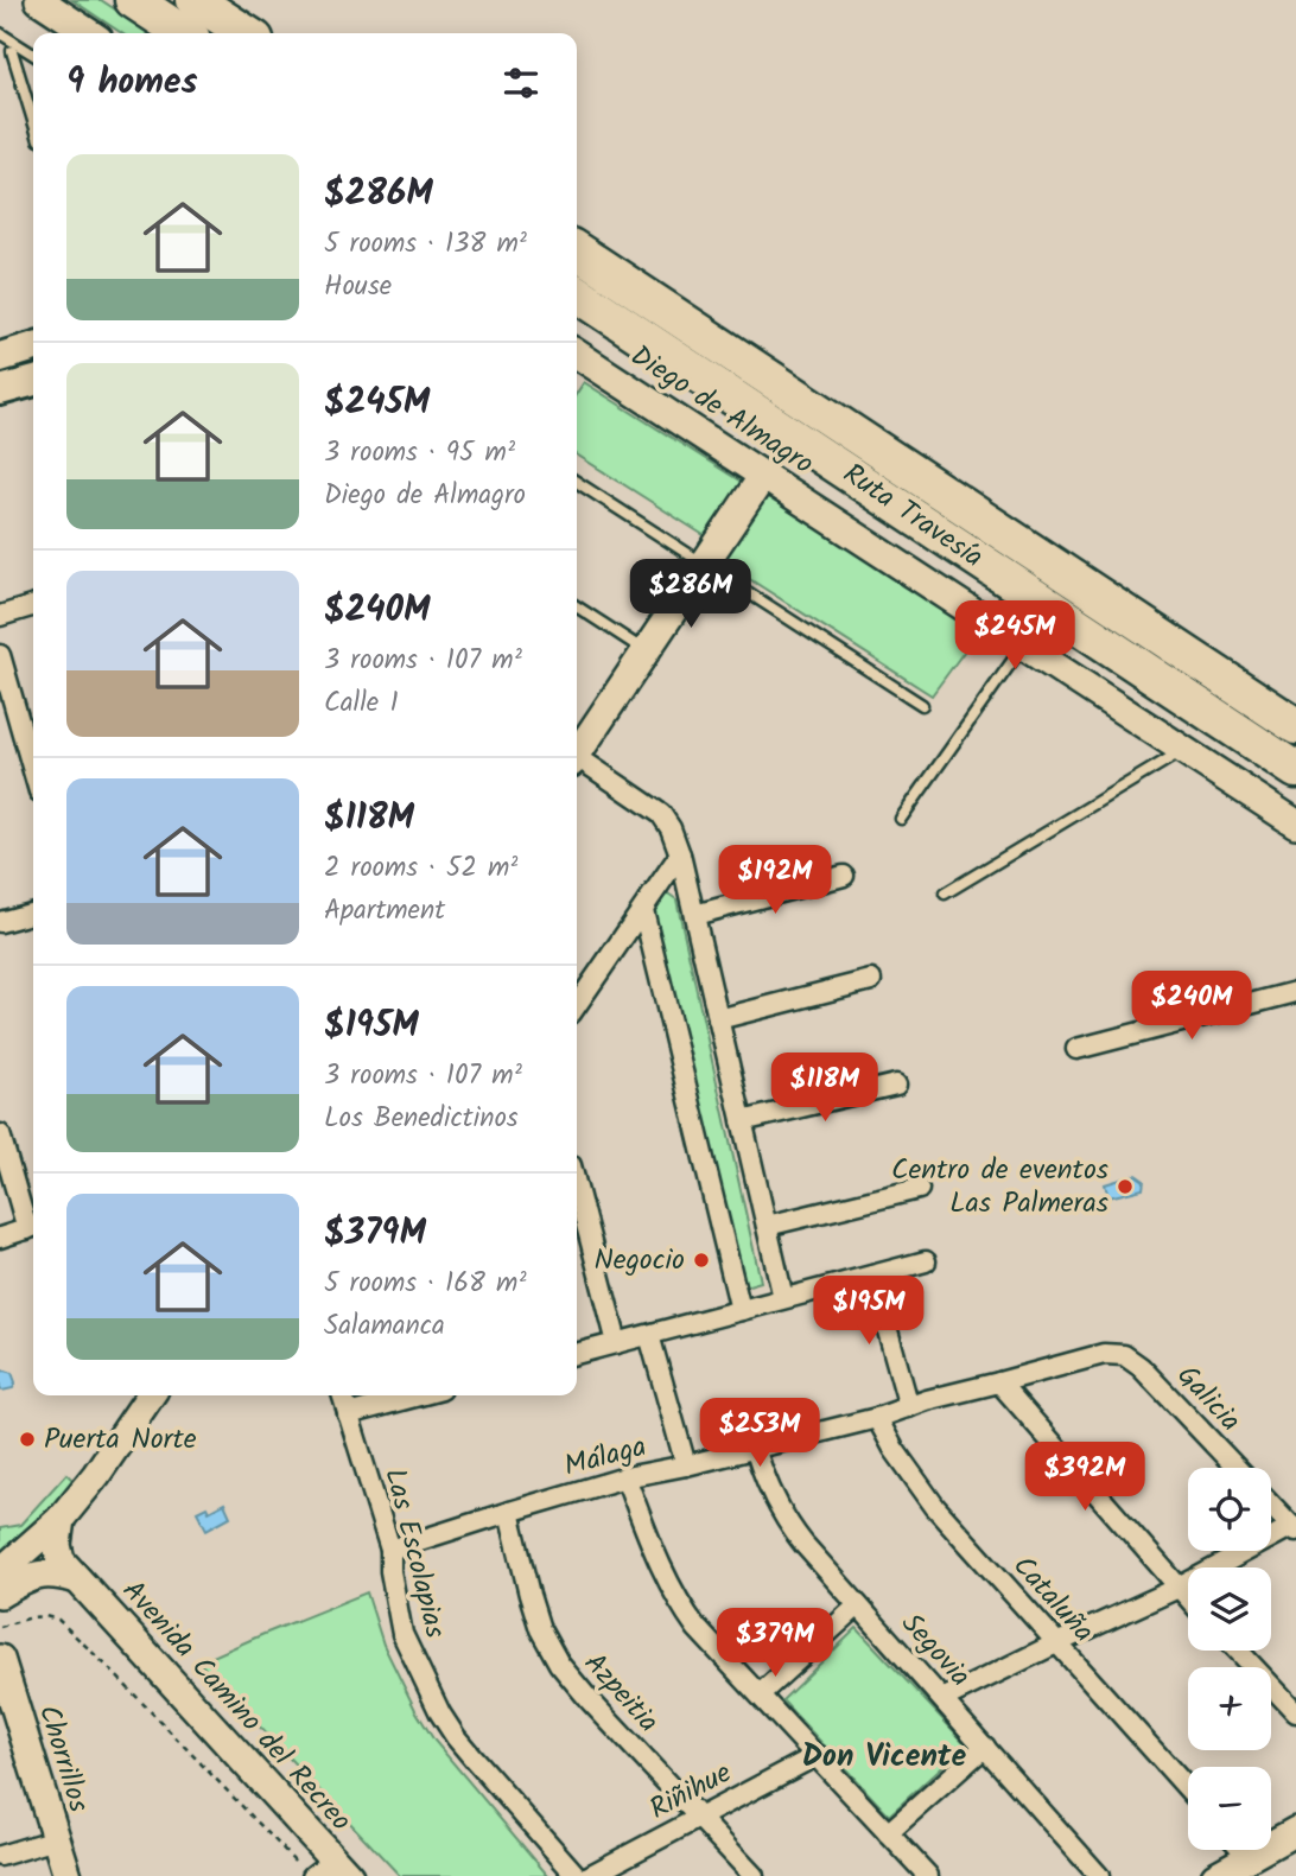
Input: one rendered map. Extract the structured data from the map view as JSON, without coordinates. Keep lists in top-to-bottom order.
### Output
{
  "streets": {
    "highway": ["Ruta Travesía"],
    "street": [
      "Diego de Almagro",
      "Galicia",
      "Málaga",
      "Las Escolapias",
      "Cataluña",
      "Segovia",
      "Azpeitia",
      "Avenida Camino del Recreo",
      "Chorrillos",
      "Riñihue"
    ]
  },
  "crossings": [
    ["Galicia", "Málaga"],
    ["Málaga", "Las Escolapias"],
    ["Málaga", "Cataluña"],
    ["Málaga", "Segovia"],
    ["Málaga", "Azpeitia"],
    ["Azpeitia", "Riñihue"]
  ],
  "districts": ["Don Vicente"],
  "places": ["Centro de eventos Las Palmeras", "Negocio", "Puerta Norte"],
  "page": {
    "heading": "9 homes",
    "list": [
      {
        "name": "$286M",
        "note": "5 rooms · 138 m² · House"
      },
      {
        "name": "$245M",
        "note": "3 rooms · 95 m² · Diego de Almagro"
      },
      {
        "name": "$240M",
        "note": "3 rooms · 107 m² · Calle 1"
      },
      {
        "name": "$118M",
        "note": "2 rooms · 52 m² · Apartment"
      },
      {
        "name": "$195M",
        "note": "3 rooms · 107 m² · Los Benedictinos"
      },
      {
        "name": "$379M",
        "note": "5 rooms · 168 m² · Salamanca"
      }
    ],
    "price": [
      "$286M",
      "$245M",
      "$192M",
      "$240M",
      "$118M",
      "$195M",
      "$253M",
      "$392M",
      "$379M"
    ],
    "map_buttons": ["+", "−"]
  }
}
